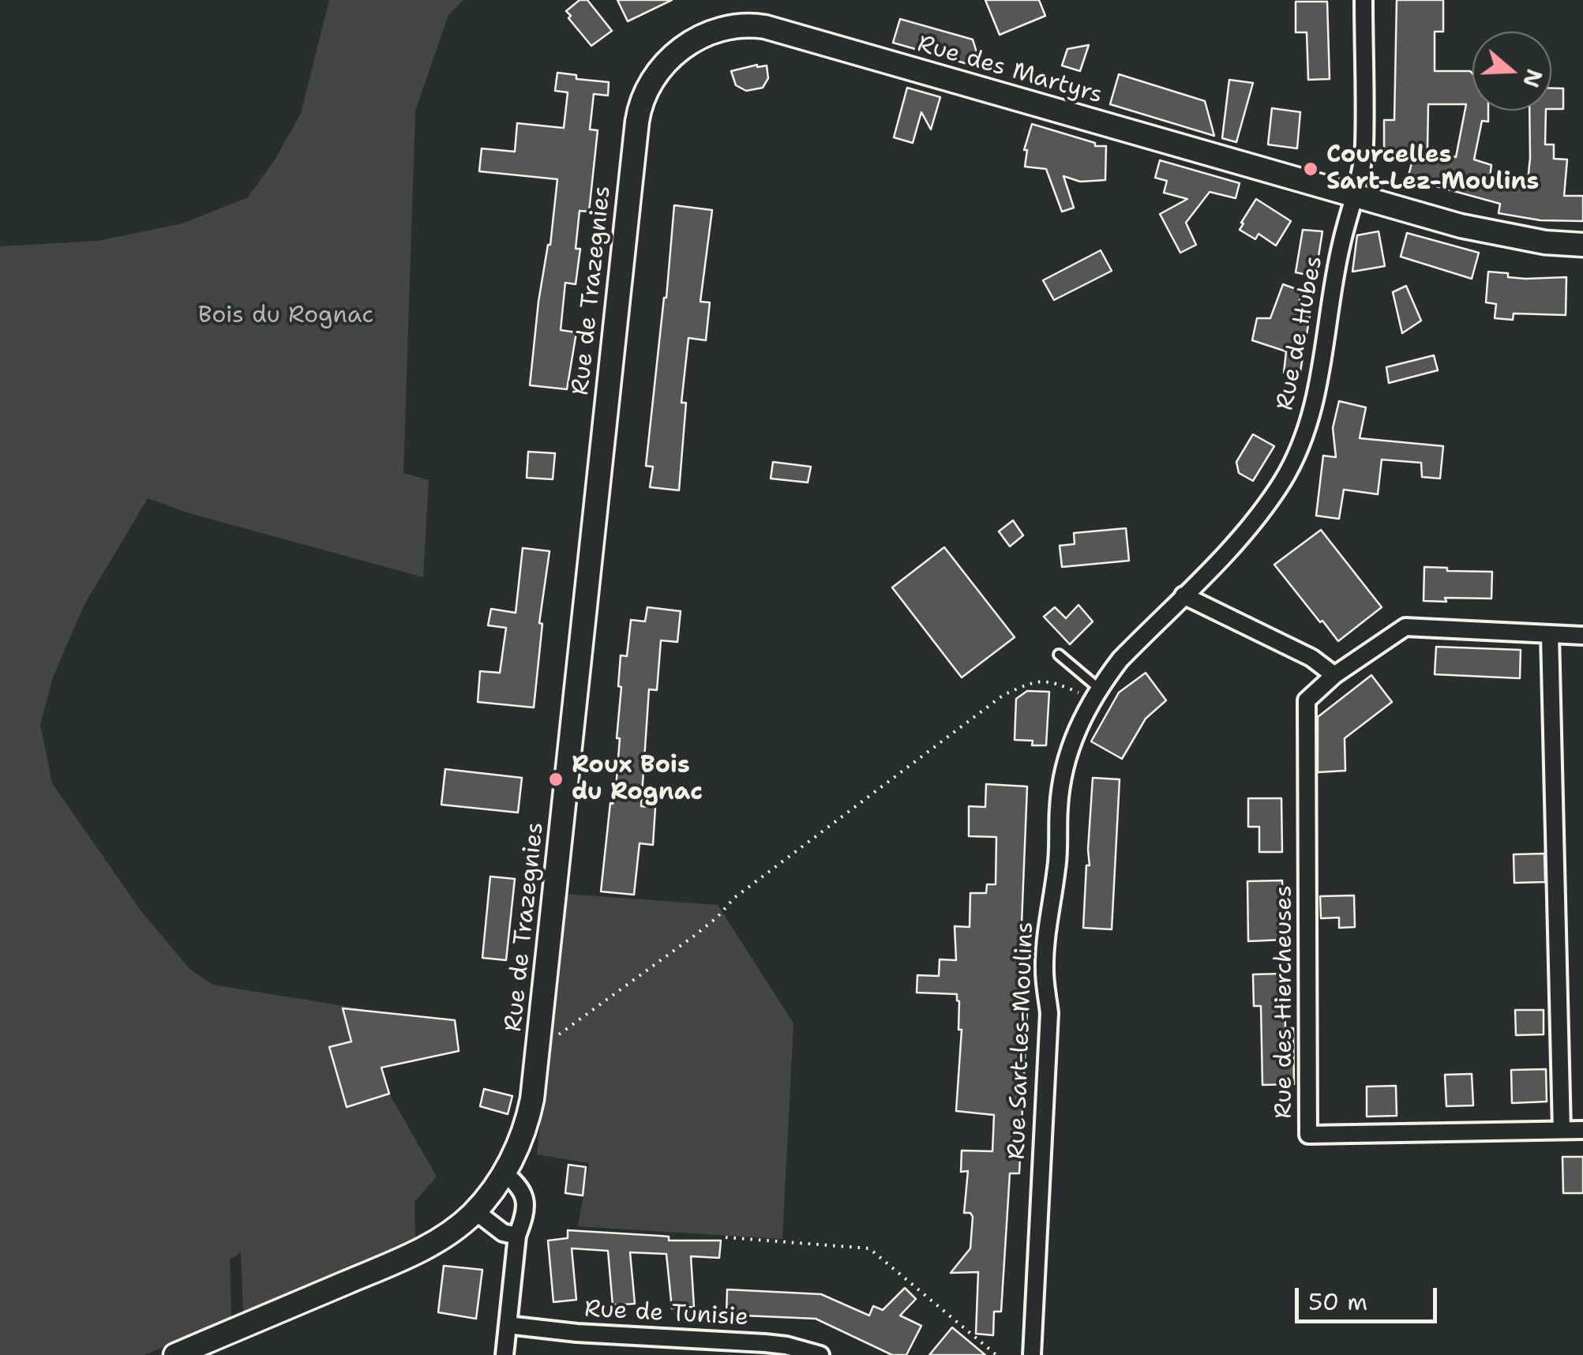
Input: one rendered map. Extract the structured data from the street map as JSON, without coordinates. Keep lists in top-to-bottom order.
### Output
{
  "streets": {
    "main road": ["Rue des Martyrs", "Rue de Trazegnies"],
    "street": [
      "Rue de Hubes",
      "Rue des Hiercheuses",
      "Rue Sart-les-Moulins",
      "Rue de Tunisie"
    ]
  },
  "crossings": [
    ["Rue des Martyrs", "Rue de Trazegnies"],
    ["Rue des Martyrs", "Rue de Hubes"],
    ["Rue de Hubes", "Rue Sart-les-Moulins"]
  ],
  "parks": ["Bois du Rognac"],
  "places": ["Courcelles Sart-Lez-Moulins", "Roux Bois du Rognac"],
  "scale_bar": "50 m",
  "north": "right"
}
